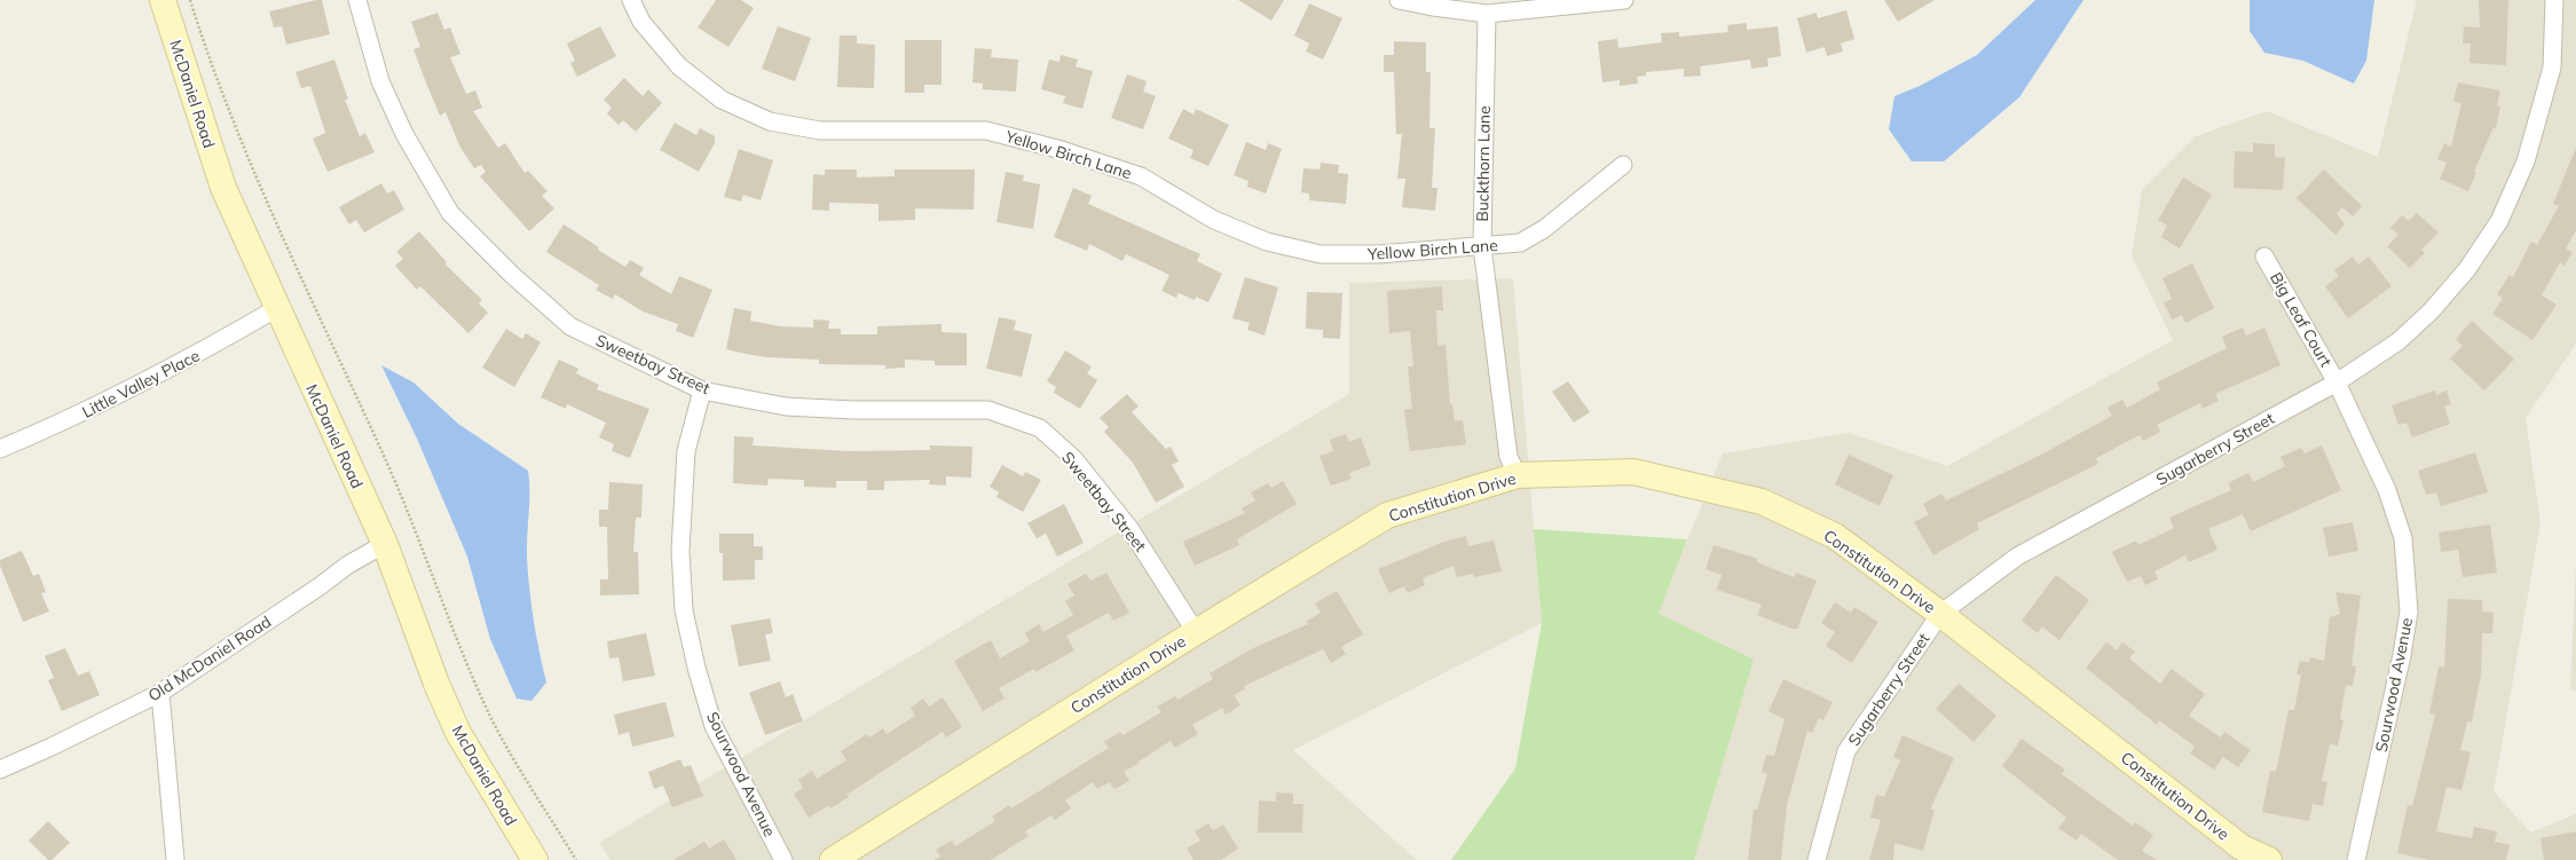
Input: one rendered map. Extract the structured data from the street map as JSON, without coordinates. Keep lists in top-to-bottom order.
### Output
{
  "streets": {
    "street": [
      "McDaniel Road",
      "Yellow Birch Lane",
      "Buckthorn Lane",
      "Big Leaf Court",
      "Sweetbay Street",
      "Little Valley Place",
      "Sugarberry Street",
      "Constitution Drive",
      "Old McDaniel Road",
      "Sourwood Avenue"
    ]
  },
  "crossings": [
    ["McDaniel Road", "Little Valley Place"],
    ["McDaniel Road", "Old McDaniel Road"],
    ["Yellow Birch Lane", "Buckthorn Lane"],
    ["Buckthorn Lane", "Constitution Drive"],
    ["Big Leaf Court", "Sugarberry Street"],
    ["Big Leaf Court", "Sourwood Avenue"],
    ["Sweetbay Street", "Constitution Drive"],
    ["Sweetbay Street", "Sourwood Avenue"],
    ["Sugarberry Street", "Constitution Drive"],
    ["Sugarberry Street", "Sourwood Avenue"]
  ]
}
